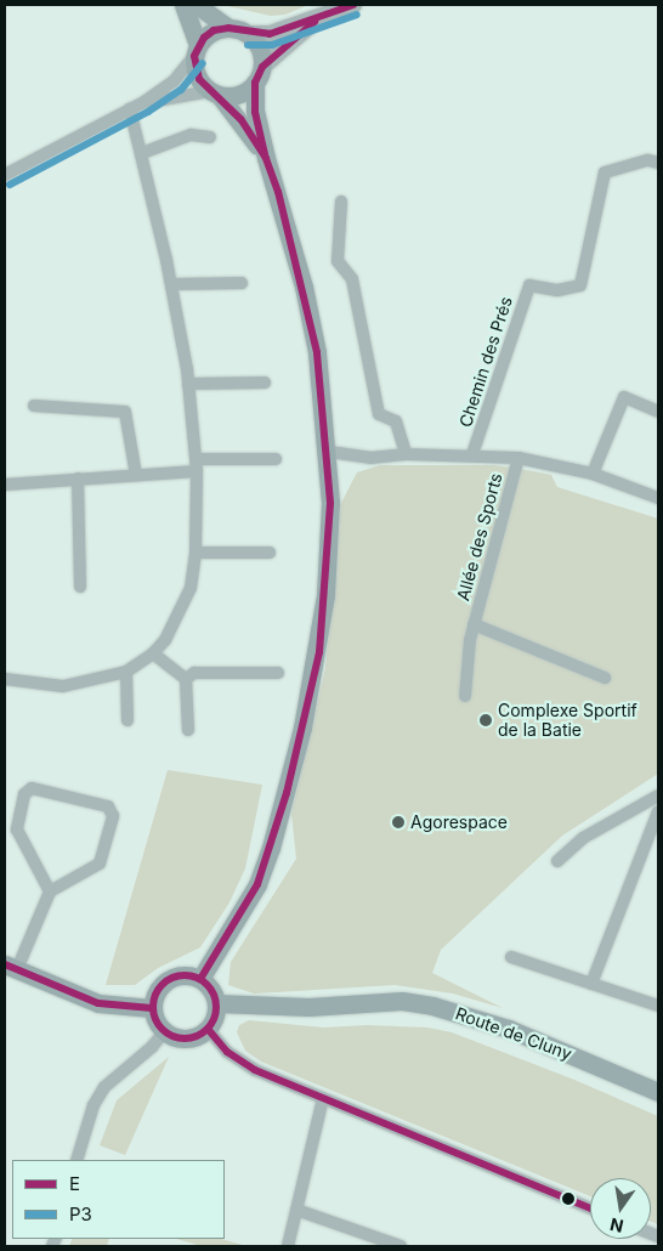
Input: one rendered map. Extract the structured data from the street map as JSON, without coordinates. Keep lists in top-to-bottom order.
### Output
{
  "streets": {
    "main road": ["Route de Cluny"],
    "street": ["Chemin des Prés", "Allée des Sports"]
  },
  "places": ["Complexe Sportif de la Batie", "Agorespace"],
  "lines": ["transit line E", "transit line P3"],
  "legend": ["E", "P3"],
  "north": "bottom"
}
